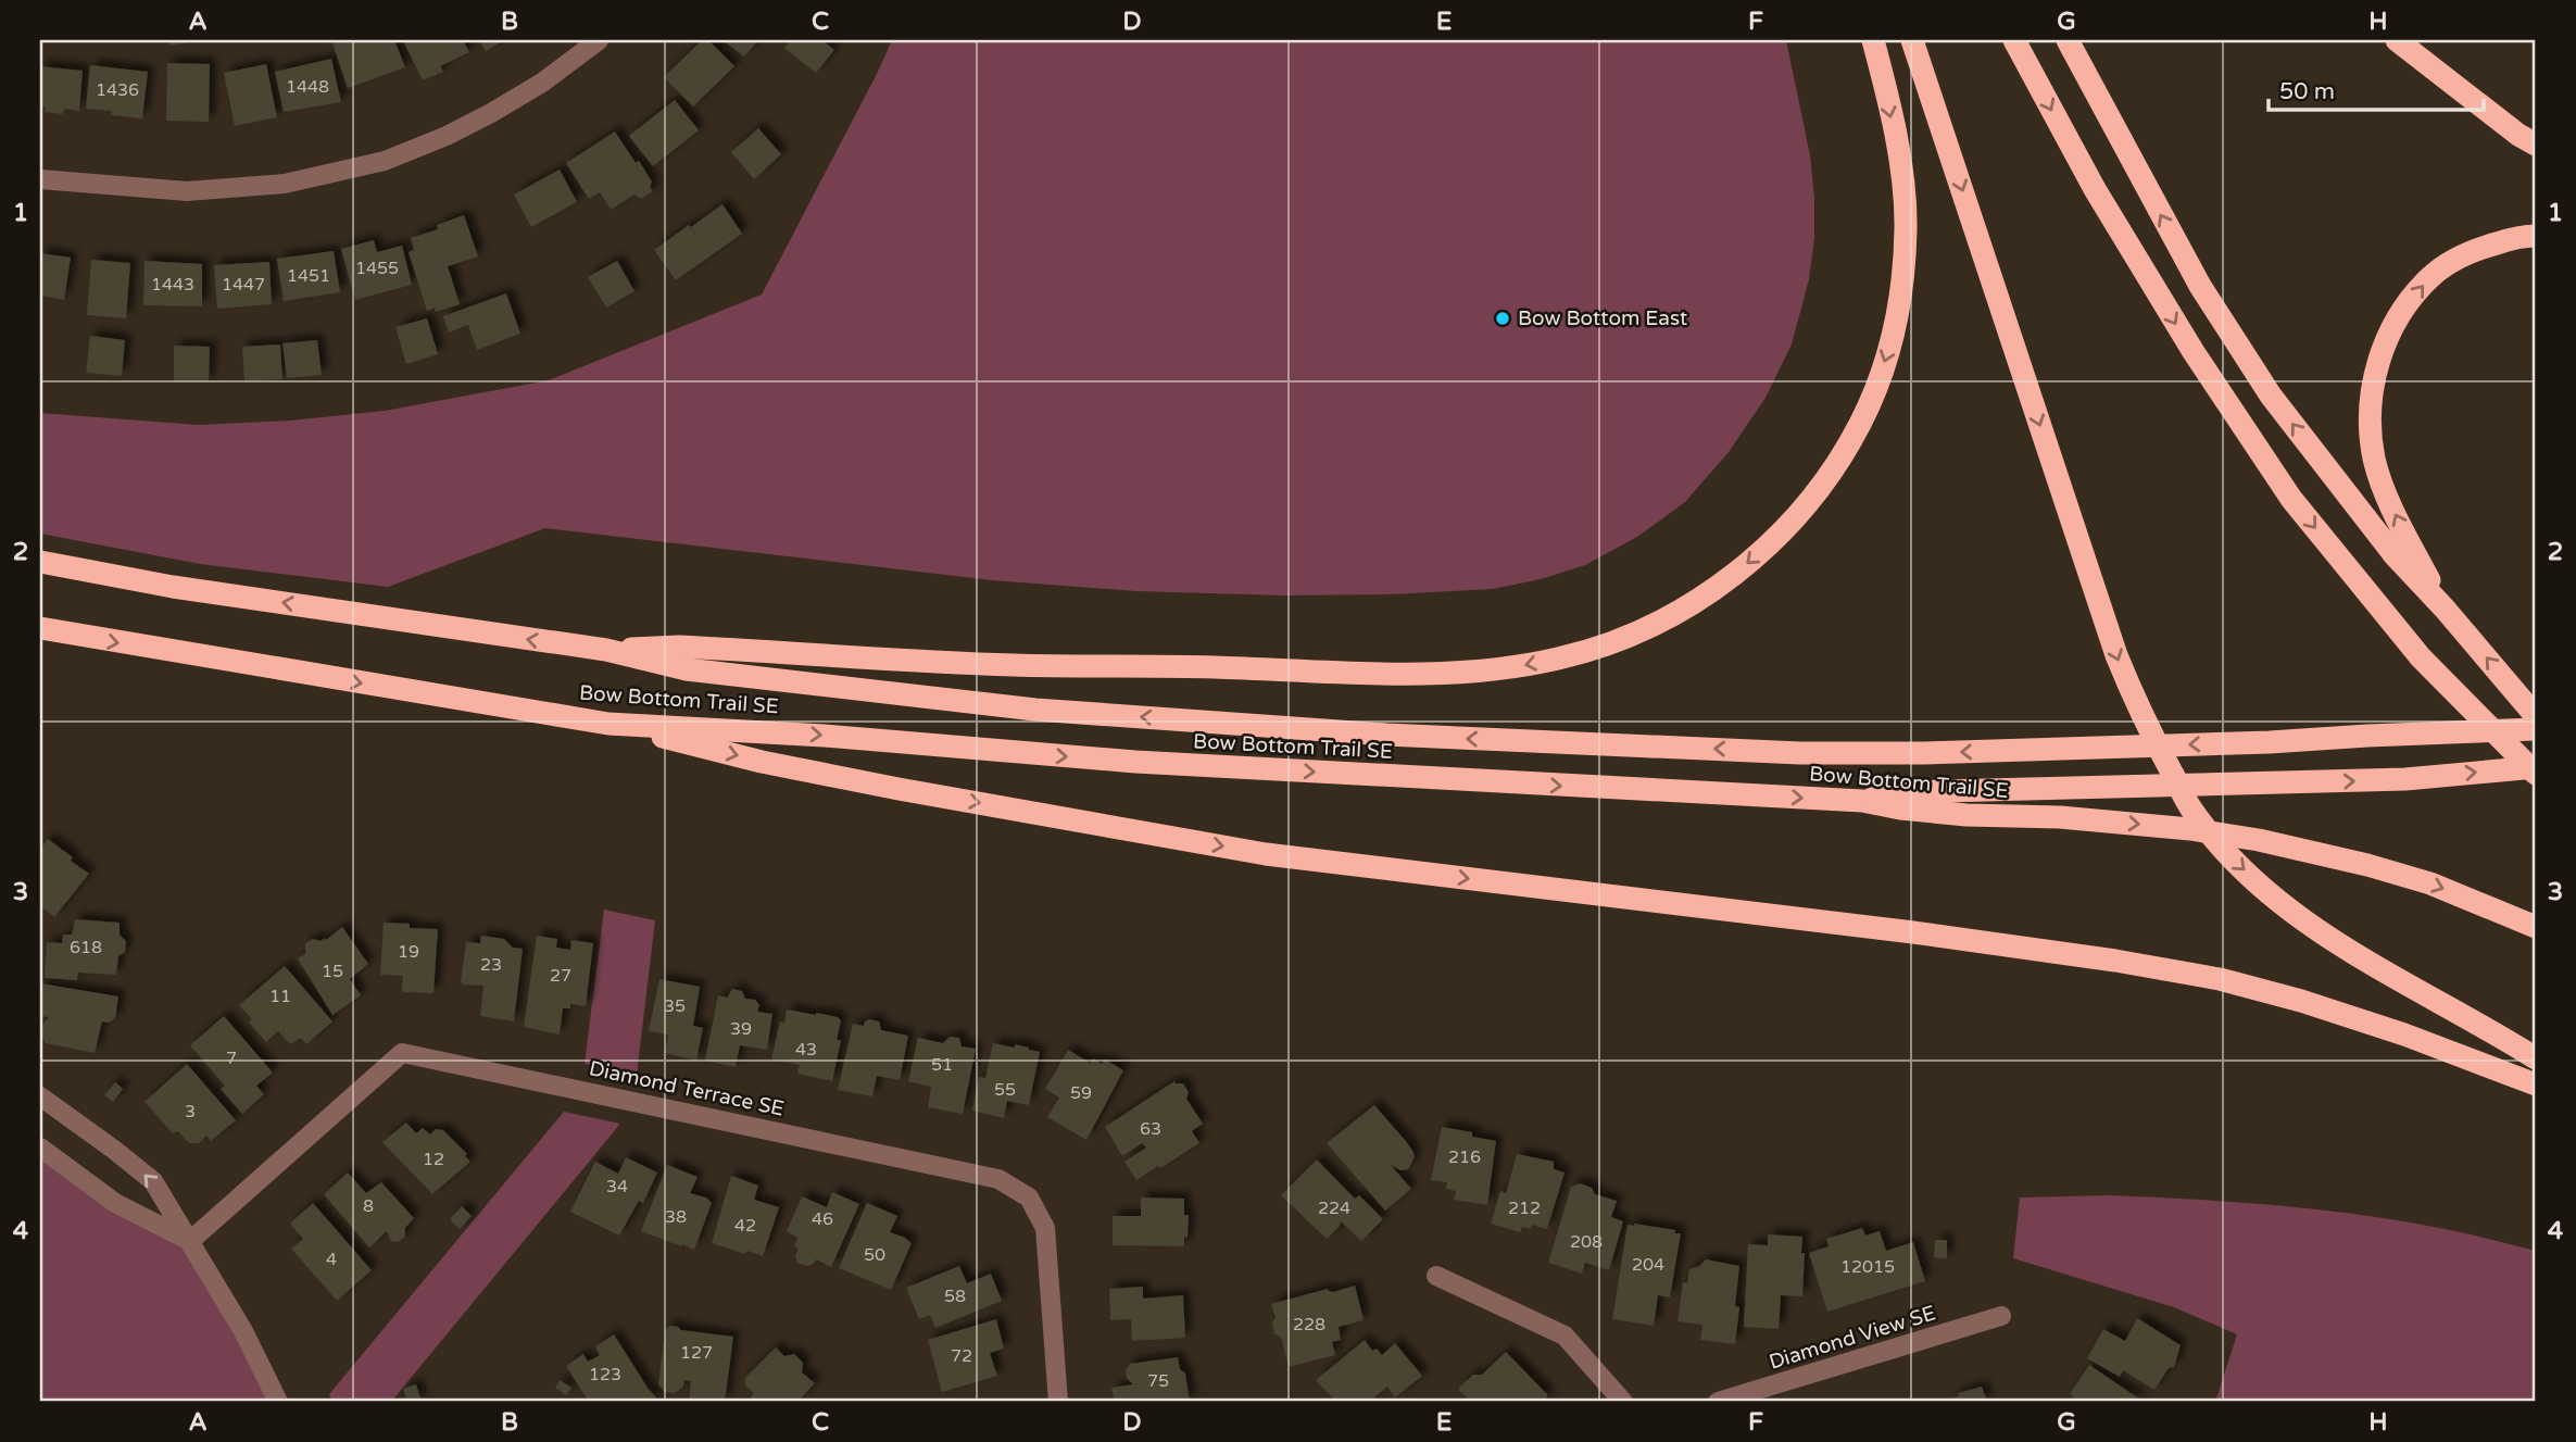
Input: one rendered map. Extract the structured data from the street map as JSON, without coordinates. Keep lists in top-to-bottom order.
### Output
{
  "streets": {
    "highway": ["Bow Bottom Trail SE"],
    "street": ["Diamond Terrace SE", "Diamond View SE"]
  },
  "places": ["Bow Bottom East"],
  "house_numbers": [
    "1448",
    "1436",
    "1455",
    "1451",
    "1443",
    "1447",
    "618",
    "19",
    "23",
    "15",
    "27",
    "11",
    "35",
    "39",
    "43",
    "7",
    "51",
    "55",
    "59",
    "3",
    "63",
    "216",
    "12",
    "34",
    "8",
    "224",
    "212",
    "38",
    "46",
    "42",
    "208",
    "50",
    "4",
    "204",
    "12015",
    "58",
    "228",
    "127",
    "72",
    "123",
    "75"
  ],
  "scale_bar": "50 m",
  "grid": {
    "columns": [
      "A",
      "B",
      "C",
      "D",
      "E",
      "F",
      "G",
      "H"
    ],
    "rows": [
      "1",
      "2",
      "3",
      "4"
    ]
  }
}
